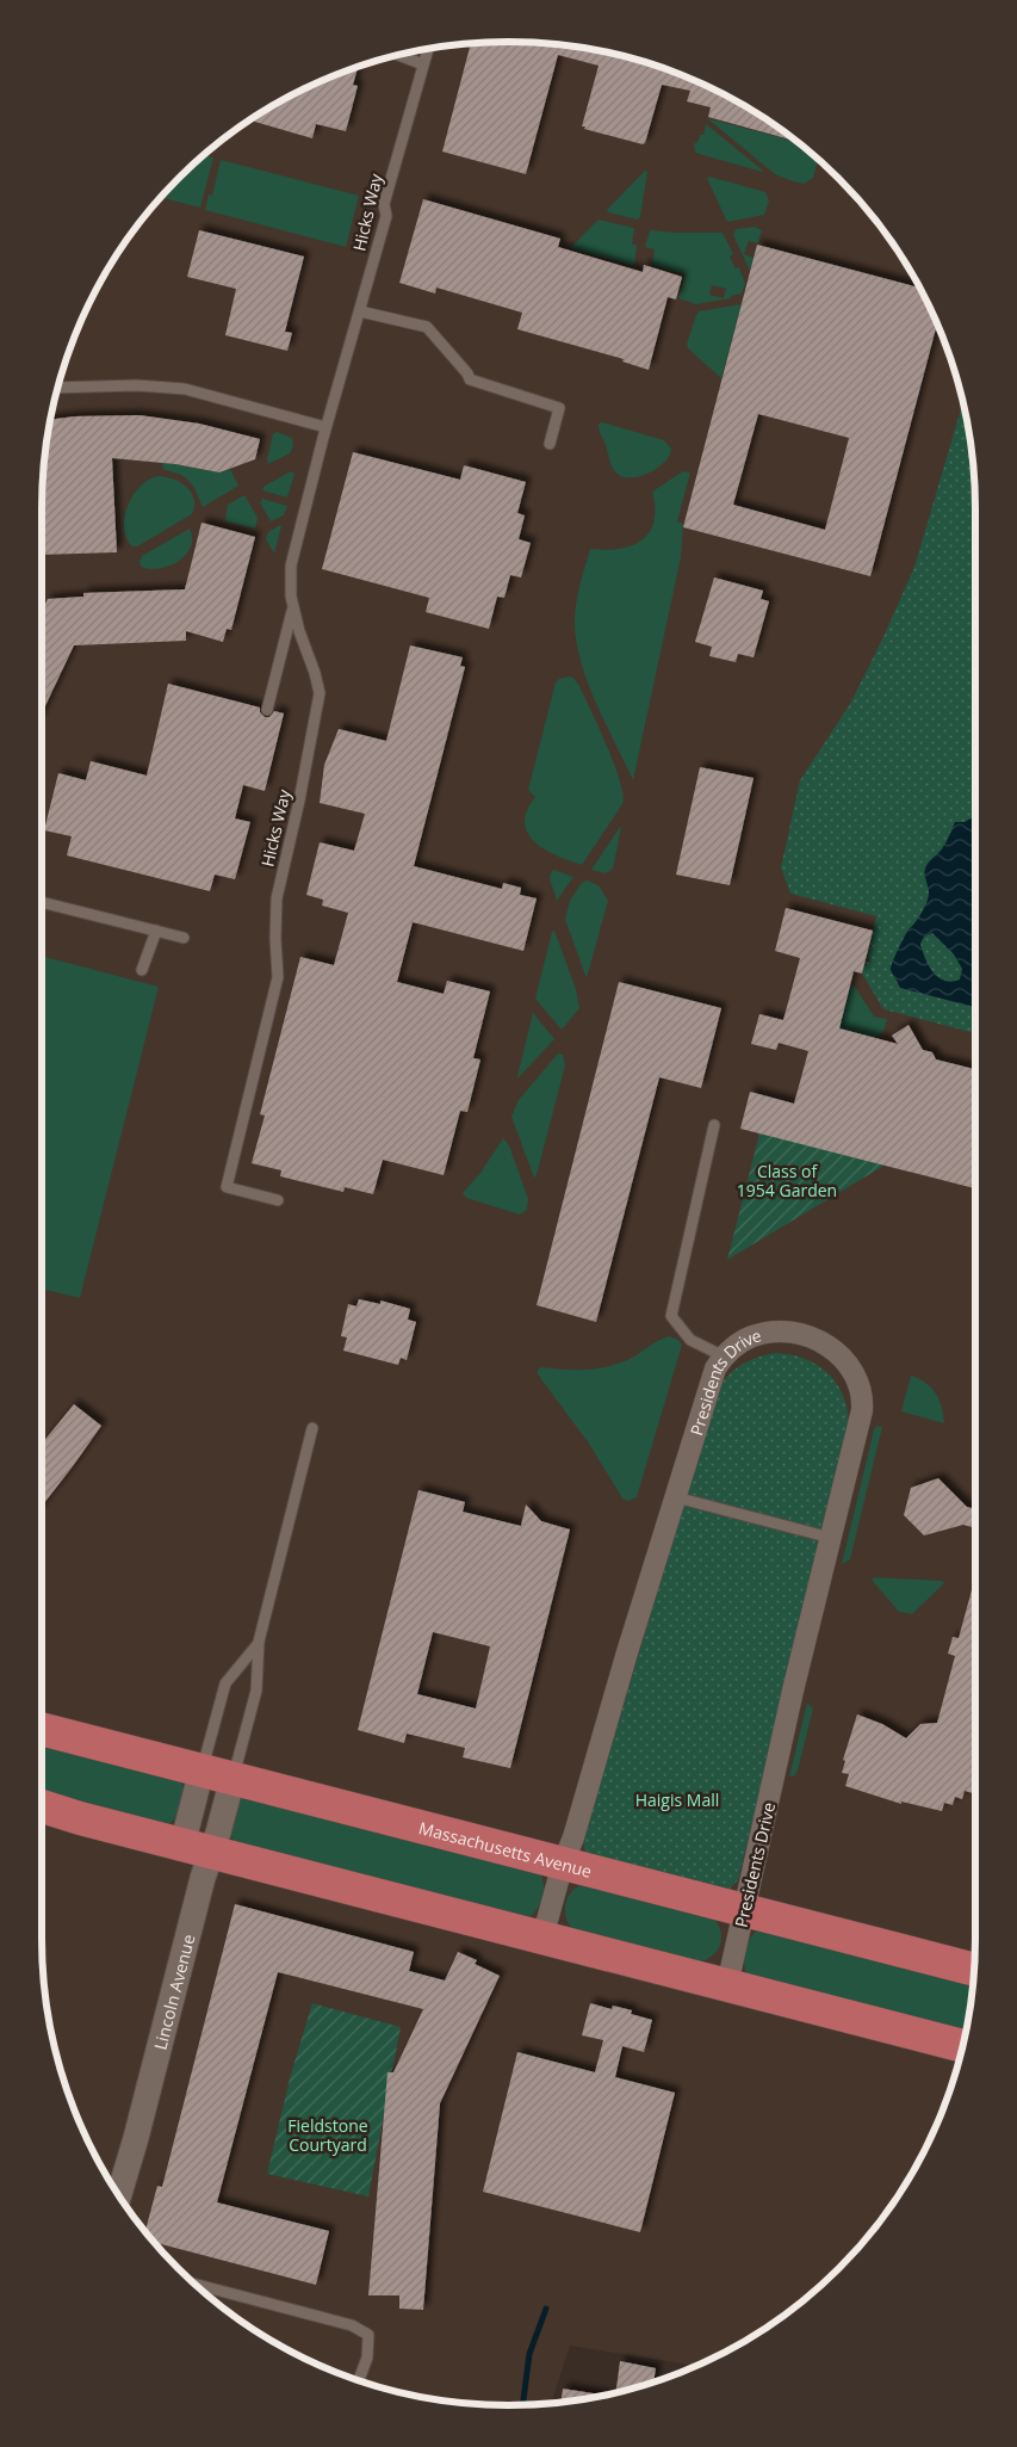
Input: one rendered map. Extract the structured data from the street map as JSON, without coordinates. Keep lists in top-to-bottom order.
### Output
{
  "streets": {
    "main road": ["Massachusetts Avenue"],
    "street": ["Presidents Drive", "Lincoln Avenue"],
    "lane": ["Hicks Way"]
  },
  "crossings": [
    ["Presidents Drive", "Massachusetts Avenue"],
    ["Massachusetts Avenue", "Lincoln Avenue"]
  ],
  "parks": ["Class of 1954 Garden", "Haigis Mall", "Fieldstone Courtyard"]
}
